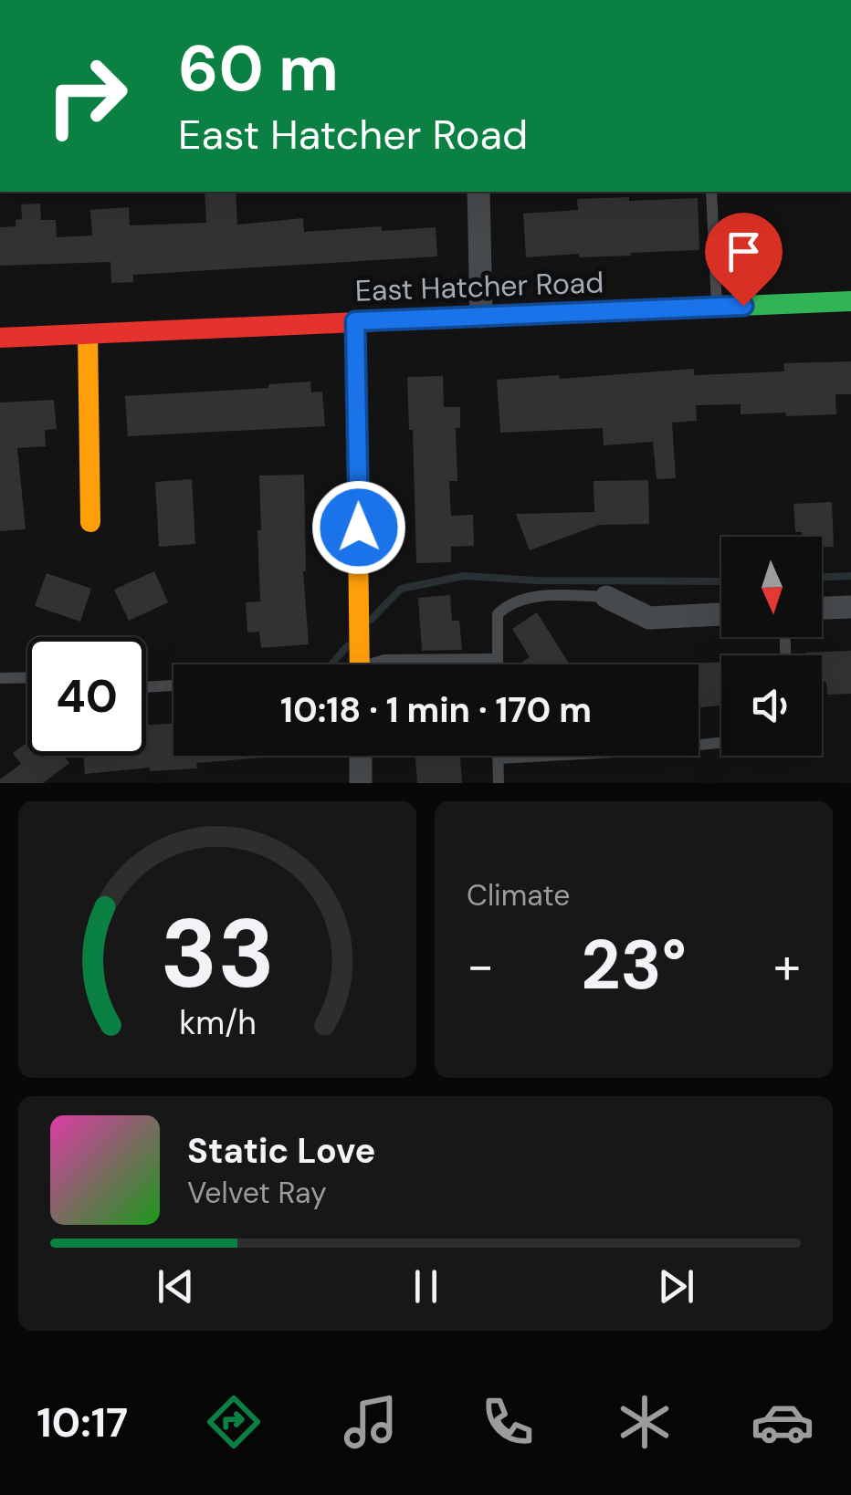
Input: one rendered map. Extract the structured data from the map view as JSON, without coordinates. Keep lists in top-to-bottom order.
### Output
{
  "streets": {
    "street": ["East Hatcher Road"]
  },
  "north": "bottom",
  "page": {
    "turn": ["60 m", "East Hatcher Road"],
    "limit": "40",
    "trip": "10:18 · 1 min · 170 m",
    "tile": "Climate",
    "heat": ["−", "23°", "+"],
    "song": ["Static Love", "Velvet Ray"],
    "tabs": "10:17",
    "gauge": ["33", "km/h"]
  }
}
